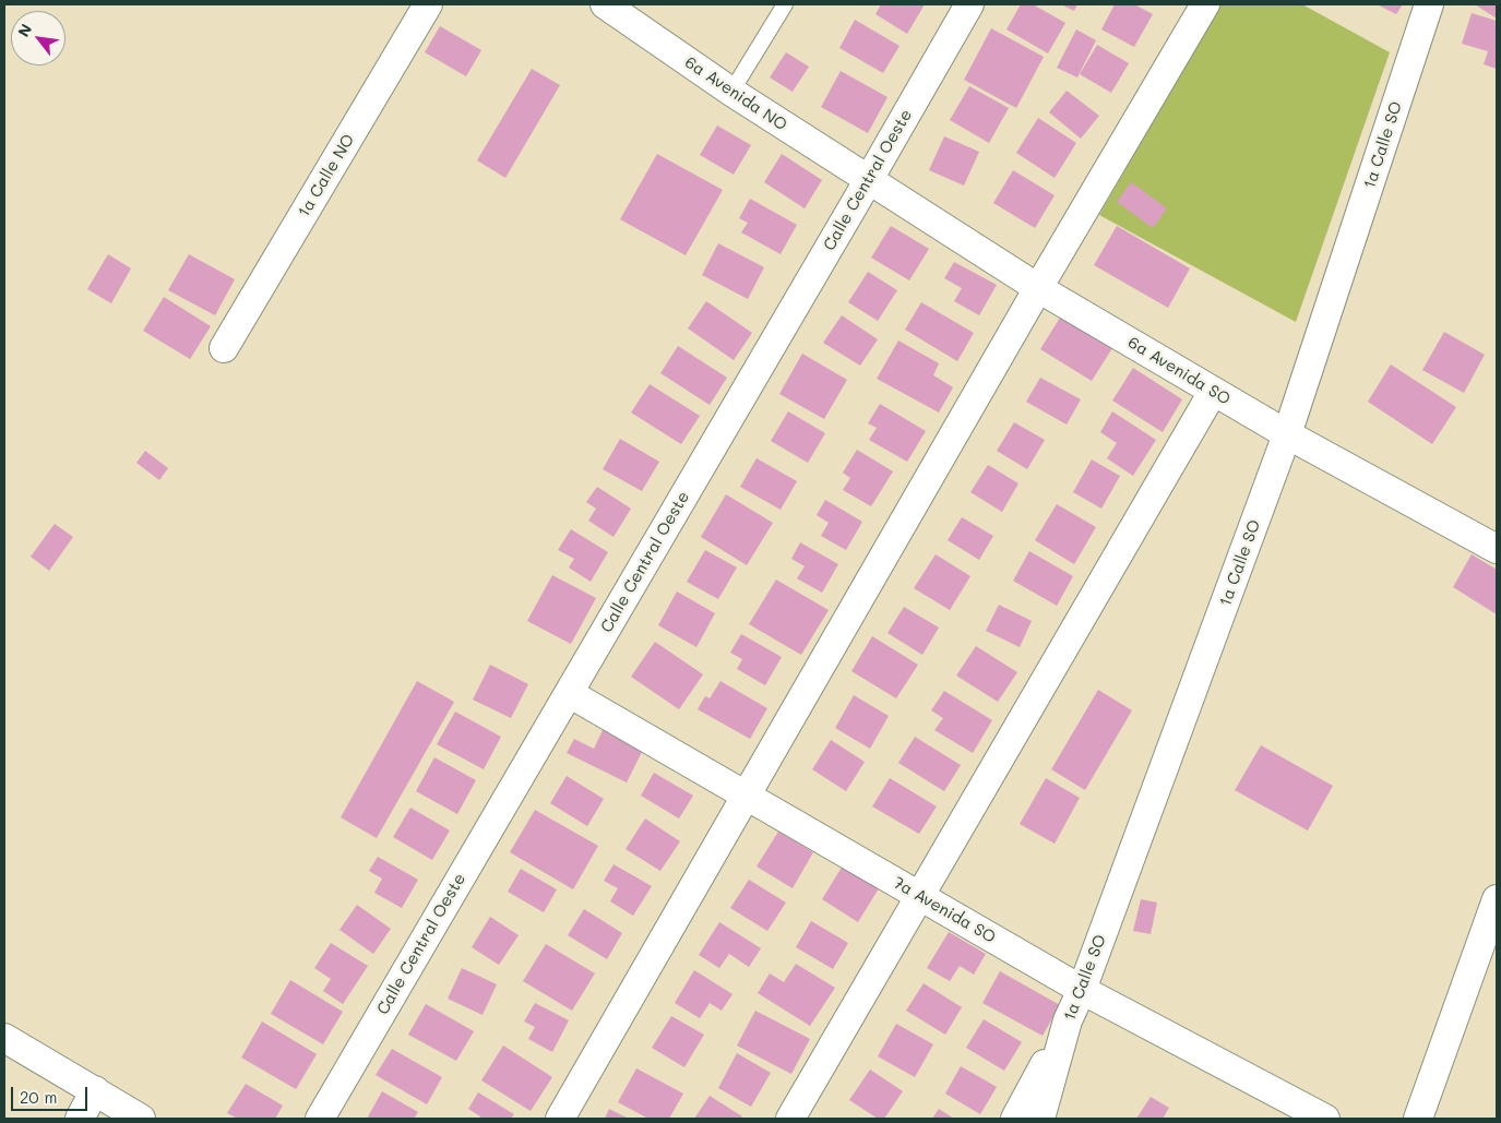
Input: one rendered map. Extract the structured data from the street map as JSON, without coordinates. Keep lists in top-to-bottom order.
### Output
{
  "streets": {
    "street": [
      "6a Avenida NO",
      "1a Calle SO",
      "1a Calle NO",
      "Calle Central Oeste",
      "6a Avenida SO",
      "7a Avenida SO"
    ]
  },
  "crossings": [
    ["6a Avenida NO", "Calle Central Oeste"],
    ["6a Avenida NO", "6a Avenida SO"],
    ["1a Calle SO", "6a Avenida SO"],
    ["1a Calle SO", "7a Avenida SO"],
    ["Calle Central Oeste", "6a Avenida SO"],
    ["Calle Central Oeste", "7a Avenida SO"]
  ],
  "scale_bar": "20 m",
  "north": "top left"
}
